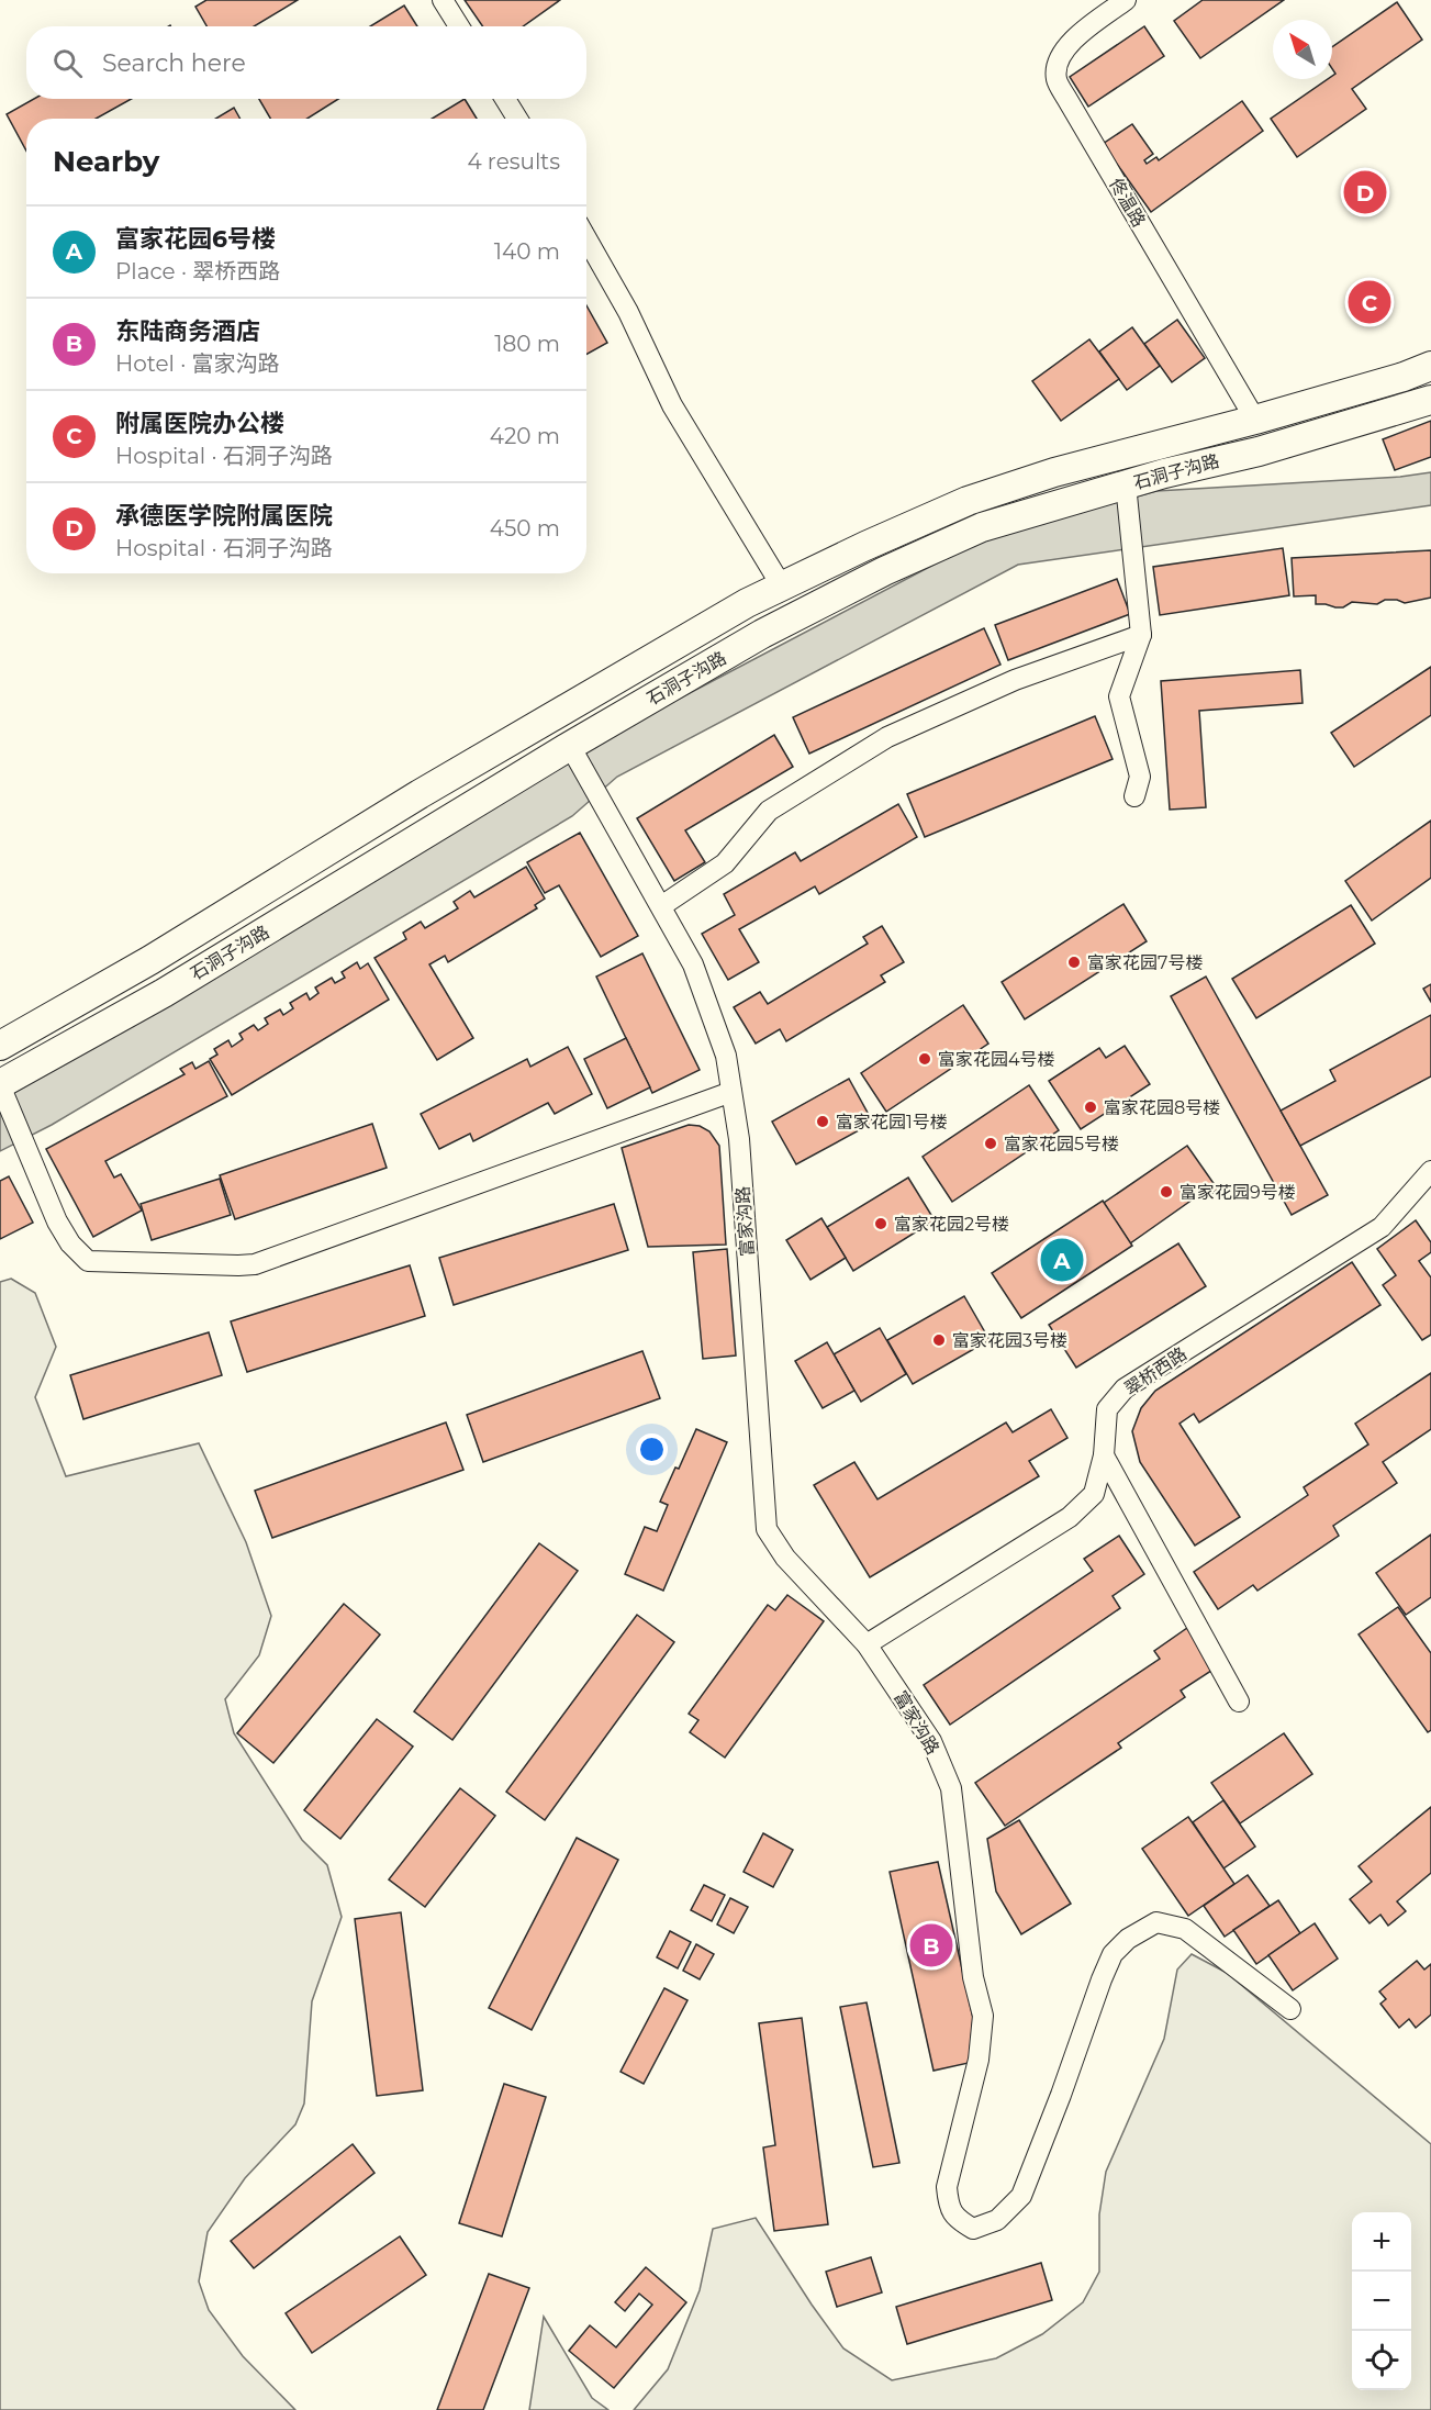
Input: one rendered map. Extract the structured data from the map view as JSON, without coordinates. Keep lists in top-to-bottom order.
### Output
{
  "streets": {
    "main road": ["石洞子沟路"],
    "street": ["佟温路", "富家沟路", "翠桥西路"]
  },
  "crossings": [
    ["佟温路", "石洞子沟路"],
    ["石洞子沟路", "富家沟路"],
    ["富家沟路", "翠桥西路"]
  ],
  "places": [
    "富家花园7号楼",
    "富家花园4号楼",
    "富家花园8号楼",
    "富家花园1号楼",
    "富家花园5号楼",
    "富家花园9号楼",
    "富家花园2号楼",
    "富家花园3号楼"
  ],
  "north": "top left",
  "page": {
    "search": "Search here",
    "heading": ["Nearby", "4 results"],
    "pins": [
      "D",
      "C",
      "A",
      "B"
    ],
    "list": [
      {
        "mark": "A",
        "name": "富家花园6号楼",
        "note": "Place · 翠桥西路",
        "value": "140 m"
      },
      {
        "mark": "B",
        "name": "东陆商务酒店",
        "note": "Hotel · 富家沟路",
        "value": "180 m"
      },
      {
        "mark": "C",
        "name": "附属医院办公楼",
        "note": "Hospital · 石洞子沟路",
        "value": "420 m"
      },
      {
        "mark": "D",
        "name": "承德医学院附属医院",
        "note": "Hospital · 石洞子沟路",
        "value": "450 m"
      }
    ],
    "map_buttons": ["+", "−"]
  }
}
